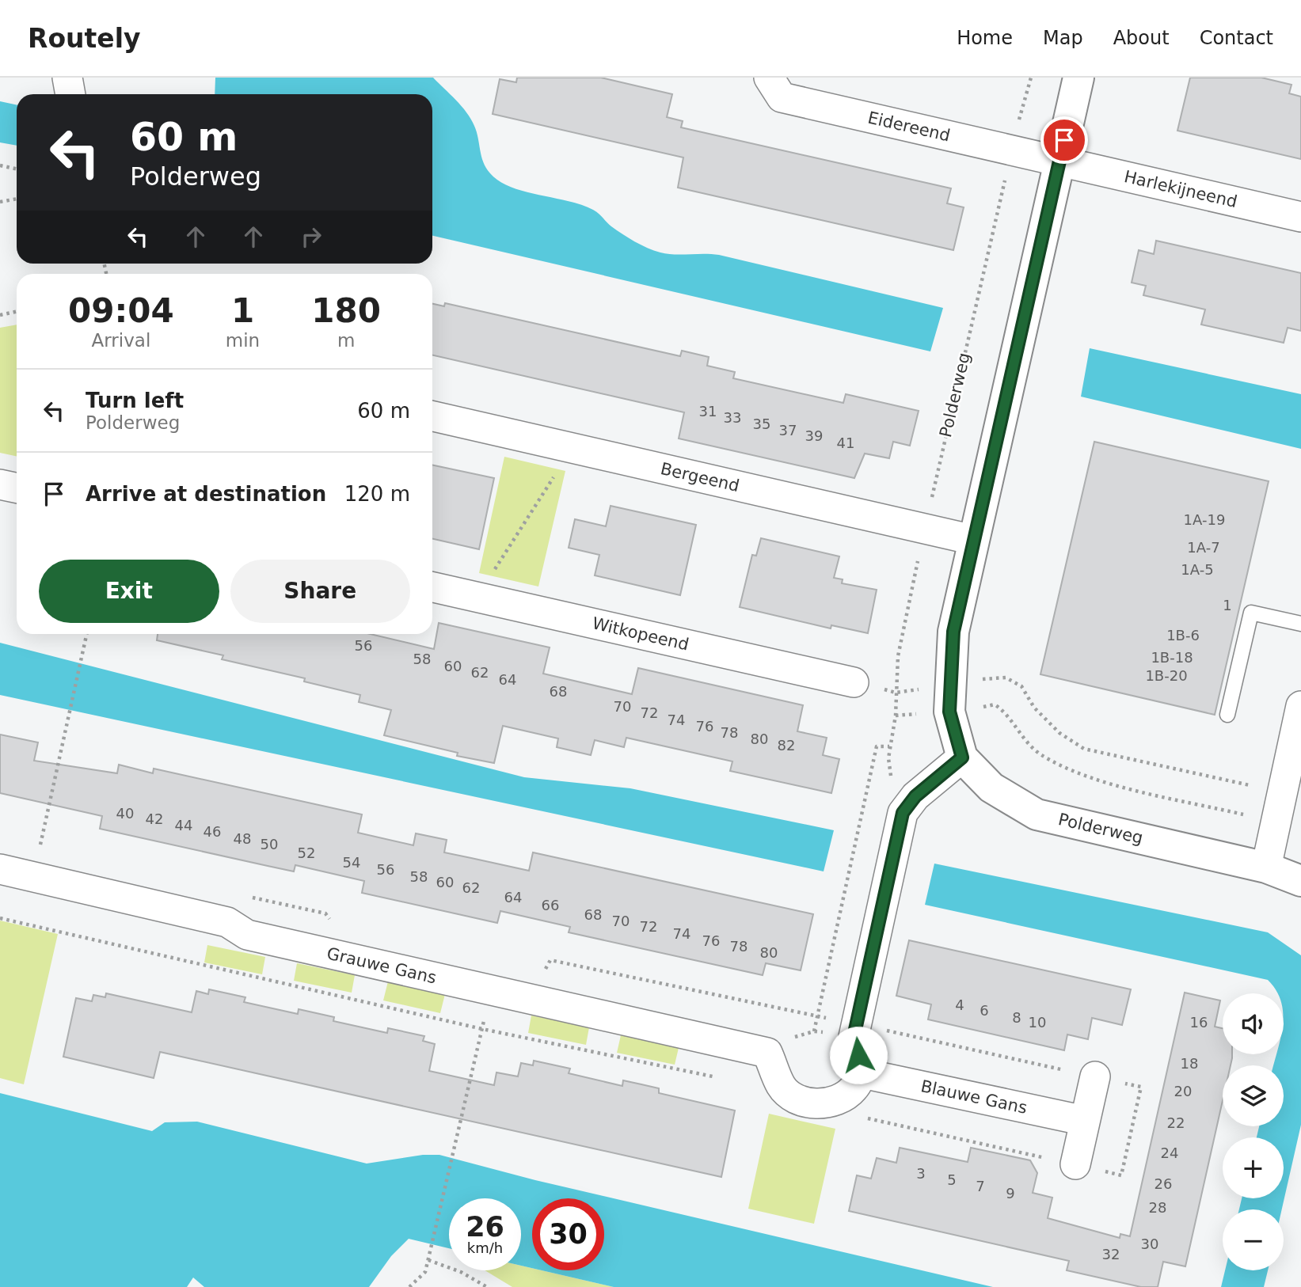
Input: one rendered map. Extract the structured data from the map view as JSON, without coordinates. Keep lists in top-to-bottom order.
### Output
{
  "streets": {
    "street": [
      "Eidereend",
      "Harlekijneend",
      "Polderweg",
      "Bergeend",
      "Witkopeend",
      "Grauwe Gans",
      "Blauwe Gans"
    ]
  },
  "crossings": [
    ["Eidereend", "Harlekijneend"],
    ["Eidereend", "Polderweg"],
    ["Harlekijneend", "Polderweg"],
    ["Polderweg", "Bergeend"],
    ["Grauwe Gans", "Blauwe Gans"]
  ],
  "house_numbers": [
    "31",
    "33",
    "35",
    "37",
    "39",
    "41",
    "1A-19",
    "1A-7",
    "1A-5",
    "1",
    "1B-6",
    "56",
    "1B-18",
    "58",
    "60",
    "62",
    "1B-20",
    "64",
    "68",
    "70",
    "72",
    "74",
    "76",
    "78",
    "80",
    "82",
    "40",
    "42",
    "44",
    "46",
    "48",
    "50",
    "52",
    "54",
    "56",
    "58",
    "60",
    "62",
    "64",
    "66",
    "68",
    "70",
    "72",
    "74",
    "76",
    "78",
    "80",
    "4",
    "6",
    "8",
    "10",
    "16",
    "18",
    "20",
    "22",
    "24",
    "3",
    "5",
    "26",
    "7",
    "9",
    "28",
    "30",
    "32"
  ],
  "page": {
    "header": "Routely",
    "nav": [
      "Home",
      "Map",
      "About",
      "Contact"
    ],
    "turn": ["60 m", "Polderweg"],
    "eta": [
      "09:04",
      "Arrival",
      "1",
      "min",
      "180",
      "m"
    ],
    "list": [
      {
        "name": "Turn left",
        "note": "Polderweg",
        "value": "60 m"
      },
      {
        "name": "Arrive at destination",
        "value": "120 m"
      }
    ],
    "buttons": ["Exit", "Share"],
    "map_buttons": ["+", "−"],
    "speed": "26 km/h",
    "limit": "30"
  }
}
